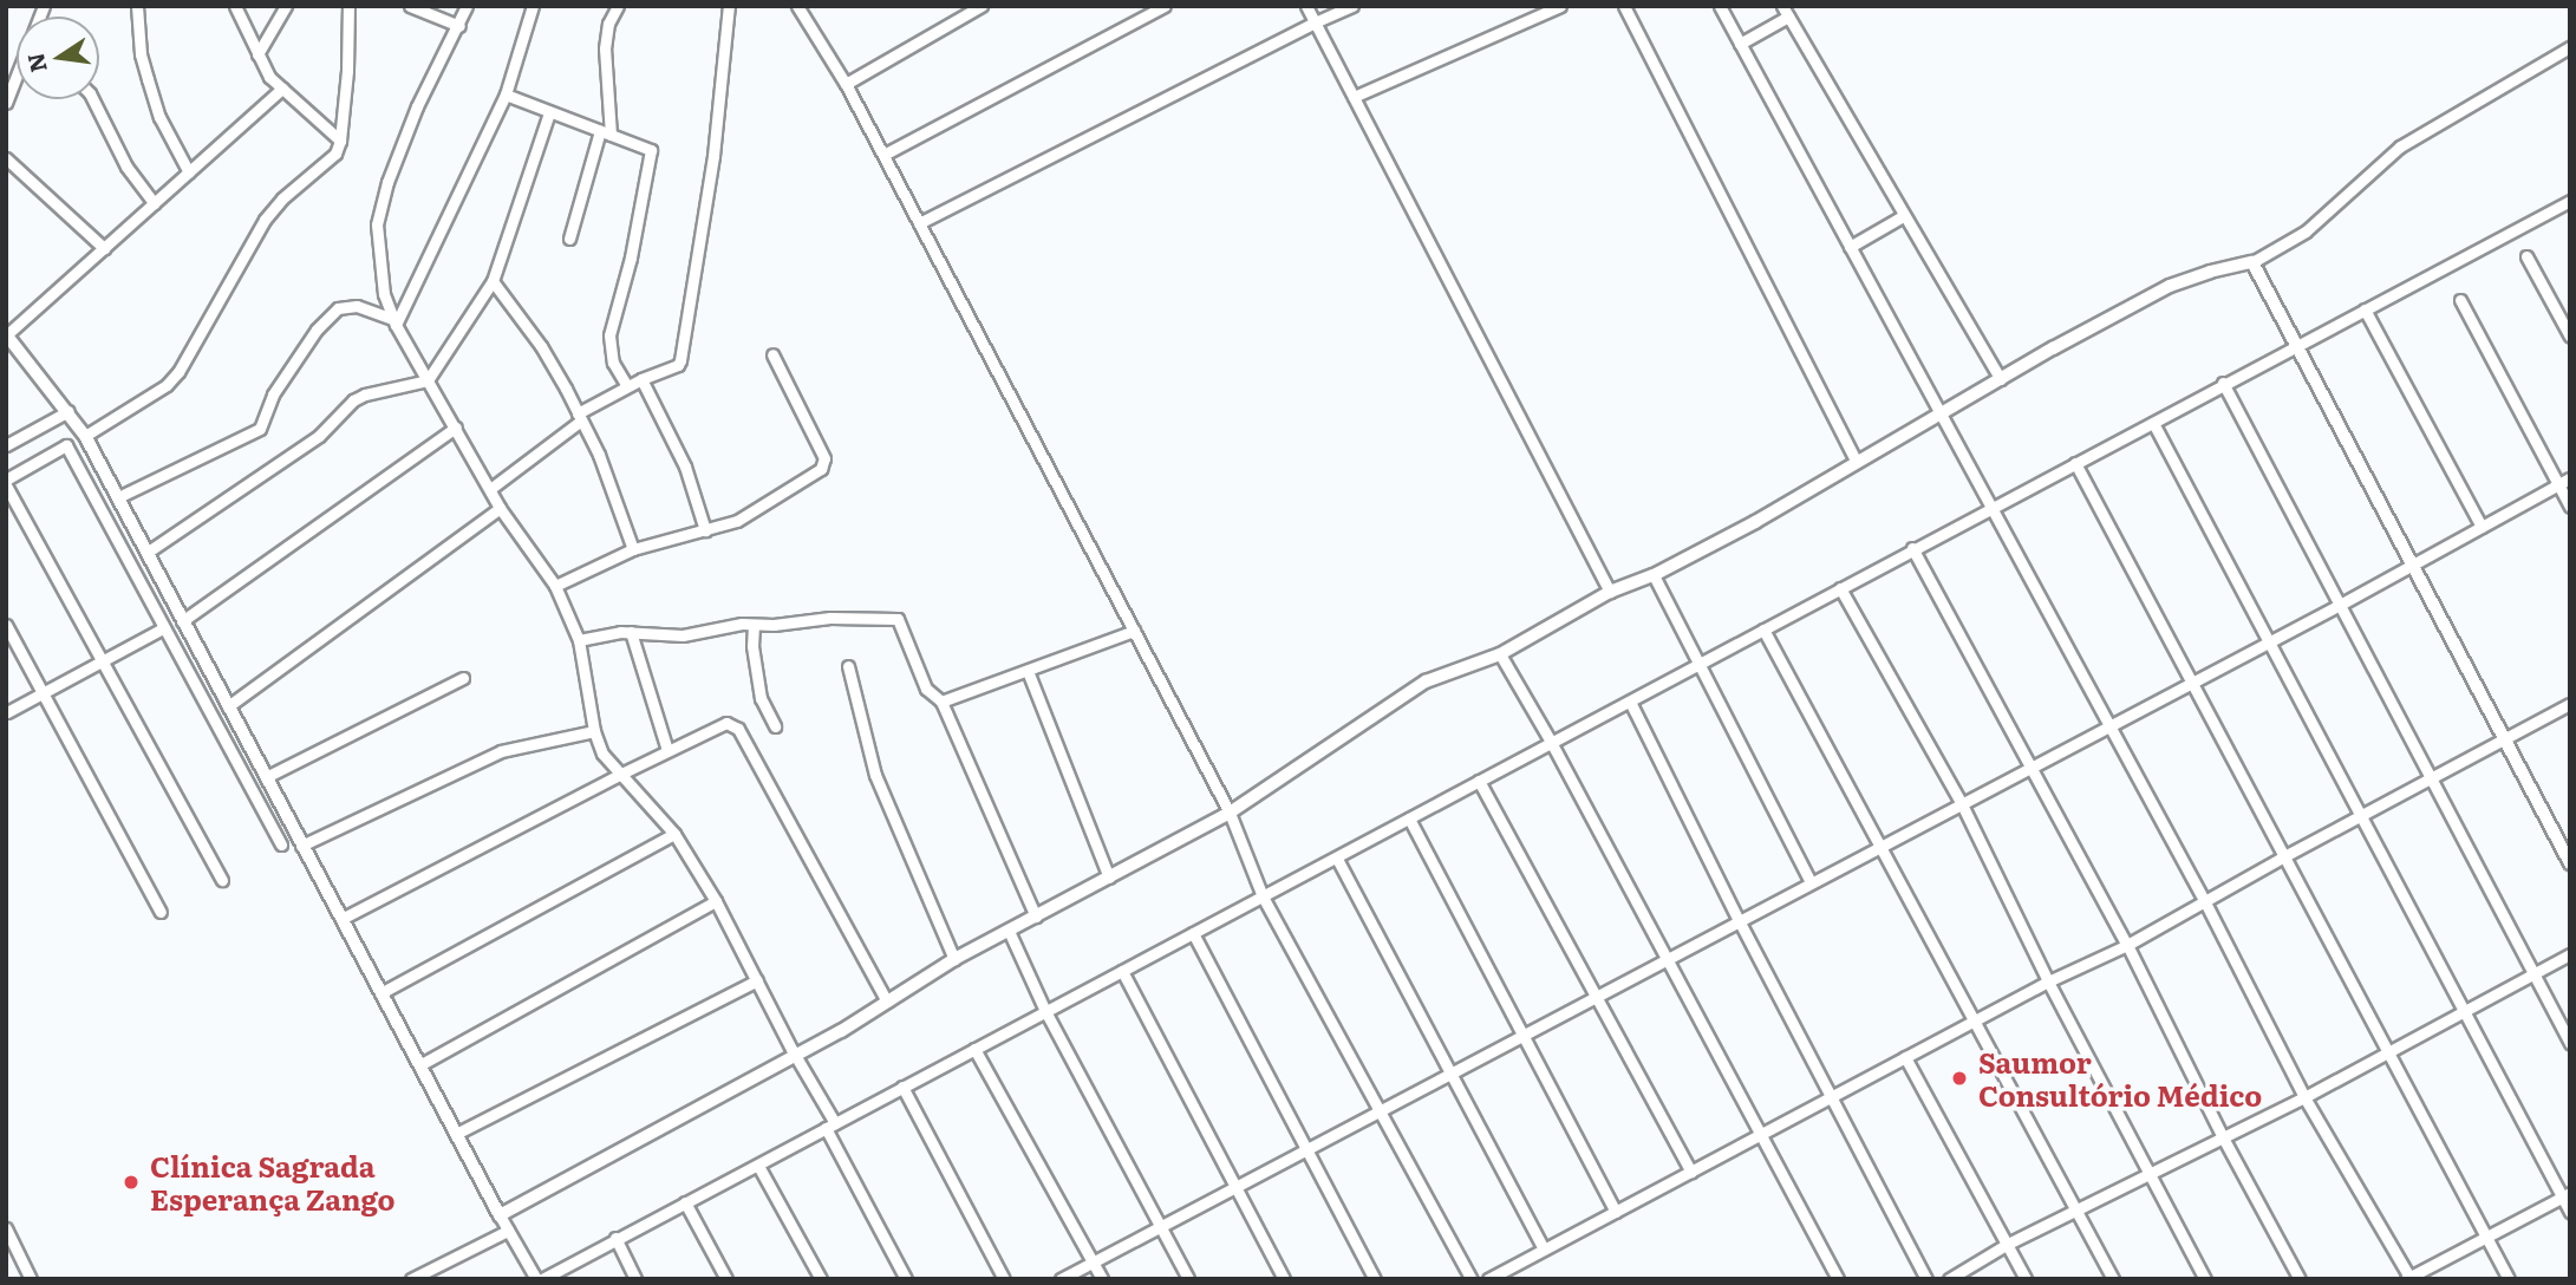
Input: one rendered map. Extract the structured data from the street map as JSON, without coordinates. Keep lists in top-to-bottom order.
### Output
{
  "places": ["Saumor Consultório Médico", "Clínica Sagrada Esperança Zango"],
  "north": "left"
}
